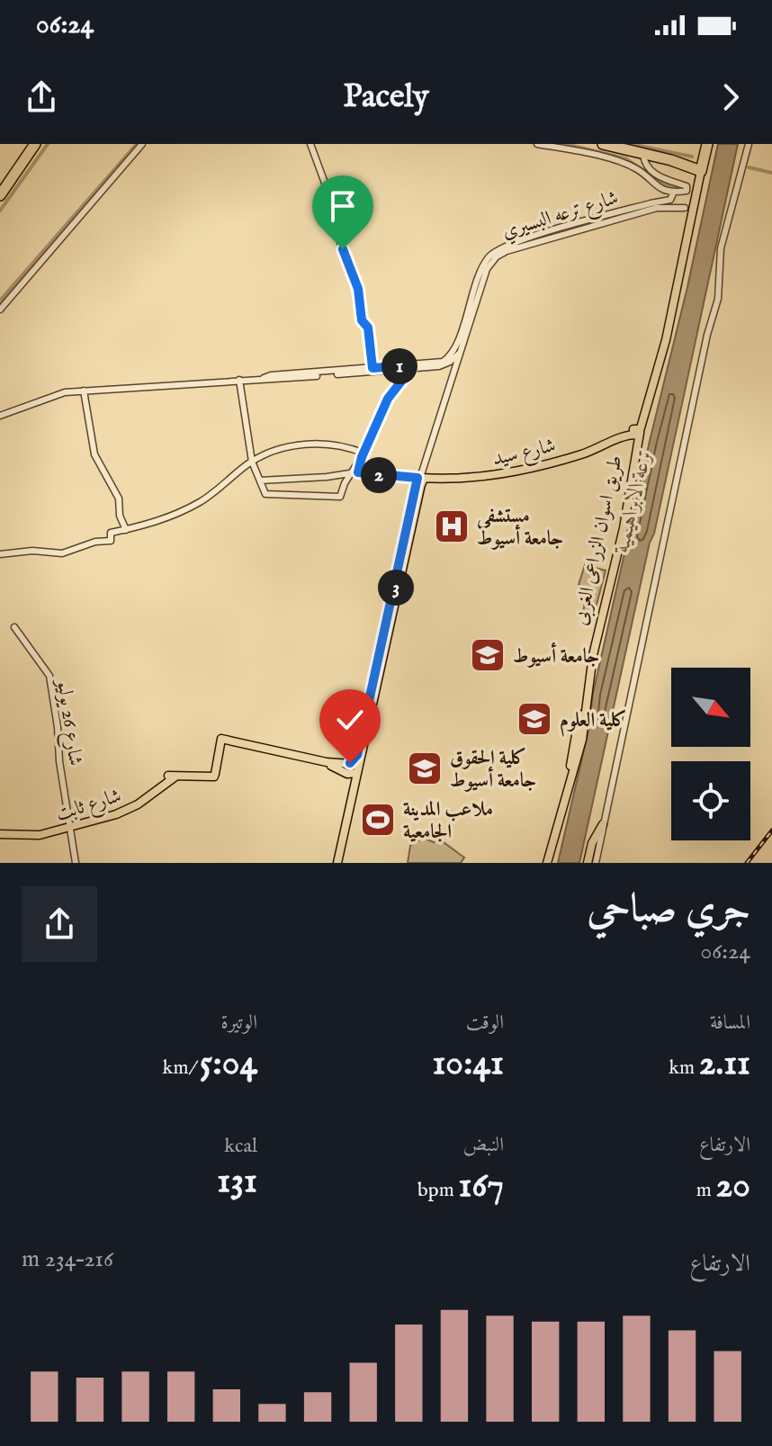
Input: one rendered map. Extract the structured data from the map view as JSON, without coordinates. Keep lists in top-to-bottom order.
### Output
{
  "streets": {
    "highway": ["طريق اسوان الزراعى الغربى"],
    "main road": ["شارع سيد", "شارع ثابت"],
    "street": ["شارع ترعه البسيري", "شارع 26 يوليو"]
  },
  "crossings": [
    ["شارع سيد", "طريق اسوان الزراعى الغربى"],
    ["شارع 26 يوليو", "شارع ثابت"]
  ],
  "water": ["ترعة الابراهيمية"],
  "places": {
    "hospital": ["مستشفی جامعة أسيوط"],
    "school or university": ["جامعة أسيوط", "كلية العلوم", "كلية الحقوق جامعة أسيوط"],
    "sports": ["ملاعب المدينة الجامعية"]
  },
  "north": "bottom right",
  "page": {
    "status": "06:24",
    "header": "Pacely",
    "pins": ["1", "2", "3"],
    "heading": ["جري صباحي", "06:24"],
    "stats": [
      ["المسافة", "2.11 km"],
      ["الوقت", "10:41"],
      ["الوتيرة", "5:04 /km"],
      ["الارتفاع", "20 m"],
      ["النبض", "167 bpm"],
      ["kcal", "131"]
    ],
    "chart": ["الارتفاع", "216–234 m"]
  }
}
